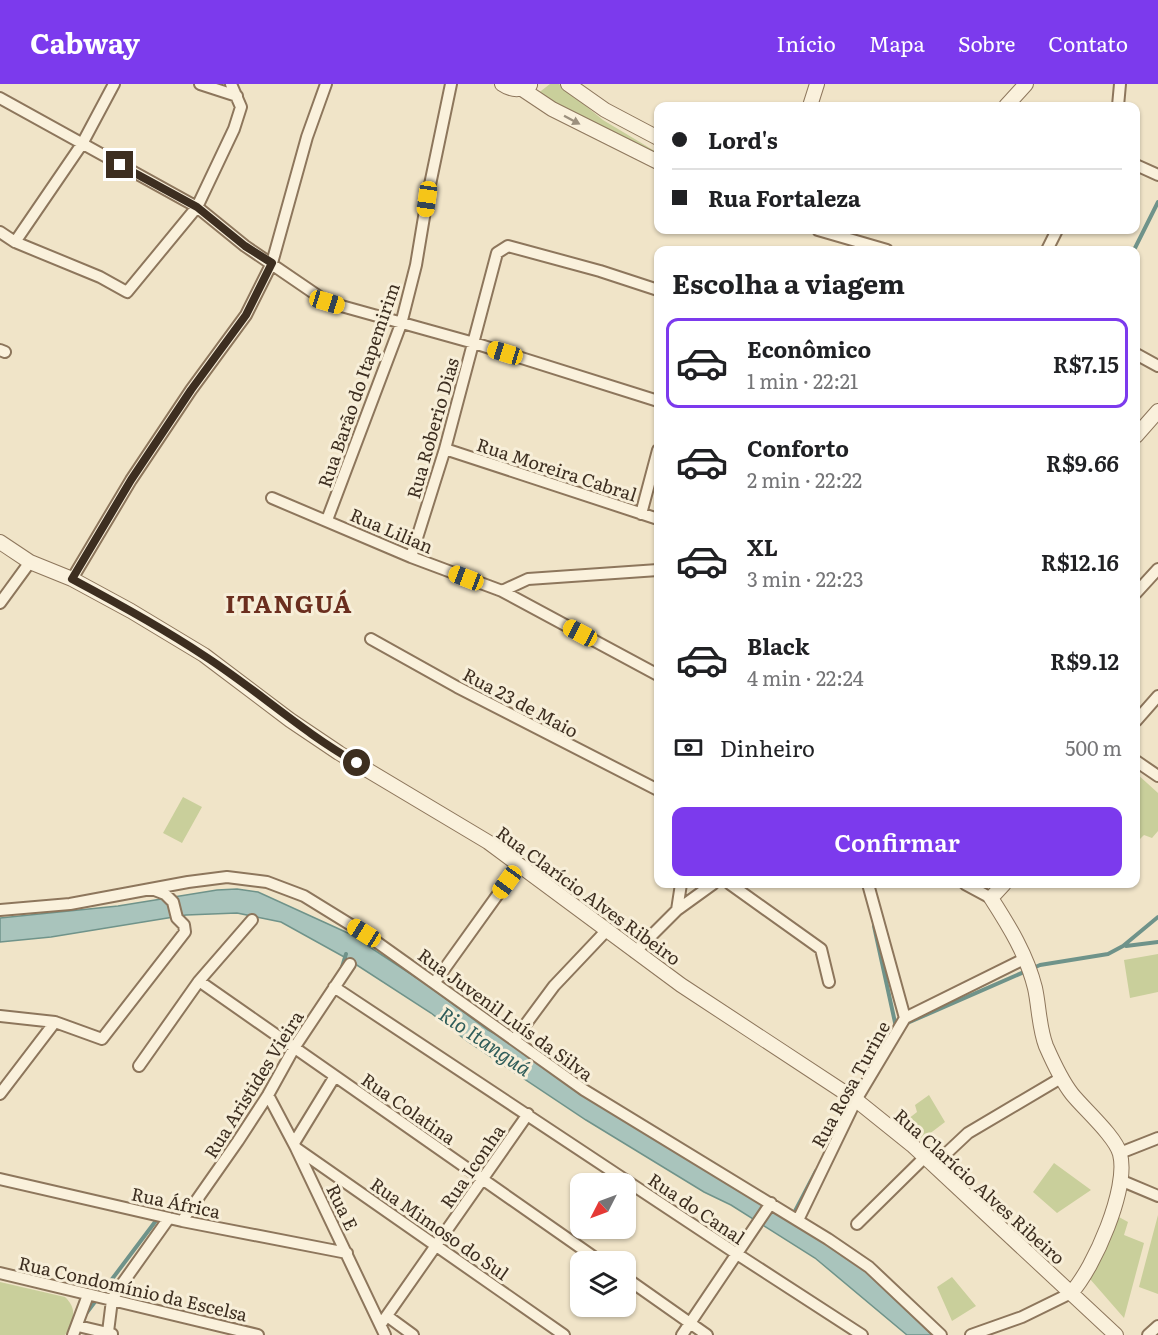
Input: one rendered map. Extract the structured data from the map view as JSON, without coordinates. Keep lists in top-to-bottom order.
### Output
{
  "streets": {
    "street": [
      "Rua Barão do Itapemirim",
      "Rua Roberio Dias",
      "Rua Moreira Cabral",
      "Rua Lilian",
      "Rua 23 de Maio",
      "Rua Clarício Alves Ribeiro",
      "Rua Juvenil Luís da Silva",
      "Rua Aristides Vieira",
      "Rua Rosa Turine",
      "Rua Colatina",
      "Rua Iconha",
      "Rua África",
      "Rua E",
      "Rua do Canal",
      "Rua Mimoso do Sul",
      "Rua Condomínio da Escelsa"
    ]
  },
  "crossings": [
    ["Rua Barão do Itapemirim", "Rua Lilian"],
    ["Rua Roberio Dias", "Rua Moreira Cabral"],
    ["Rua Roberio Dias", "Rua Lilian"],
    ["Rua Clarício Alves Ribeiro", "Rua Rosa Turine"],
    ["Rua Juvenil Luís da Silva", "Rua Rosa Turine"],
    ["Rua Aristides Vieira", "Rua Colatina"],
    ["Rua Aristides Vieira", "Rua África"],
    ["Rua Aristides Vieira", "Rua E"],
    ["Rua Aristides Vieira", "Rua do Canal"],
    ["Rua Colatina", "Rua Iconha"],
    ["Rua Iconha", "Rua E"],
    ["Rua Iconha", "Rua do Canal"],
    ["Rua Iconha", "Rua Mimoso do Sul"],
    ["Rua África", "Rua E"],
    ["Rua E", "Rua Mimoso do Sul"]
  ],
  "districts": ["ITANGUÁ"],
  "water": ["Rio Itanguá"],
  "north": "bottom left",
  "page": {
    "header": "Cabway",
    "nav": [
      "Início",
      "Mapa",
      "Sobre",
      "Contato"
    ],
    "banner": ["Lord's", "Rua Fortaleza"],
    "heading": "Escolha a viagem",
    "list": [
      {
        "name": "Econômico",
        "note": "1 min · 22:21",
        "value": "R$7.15"
      },
      {
        "name": "Conforto",
        "note": "2 min · 22:22",
        "value": "R$9.66"
      },
      {
        "name": "XL",
        "note": "3 min · 22:23",
        "value": "R$12.16"
      },
      {
        "name": "Black",
        "note": "4 min · 22:24",
        "value": "R$9.12"
      }
    ],
    "pay": ["Dinheiro", "500 m"],
    "buttons": "Confirmar"
  }
}
